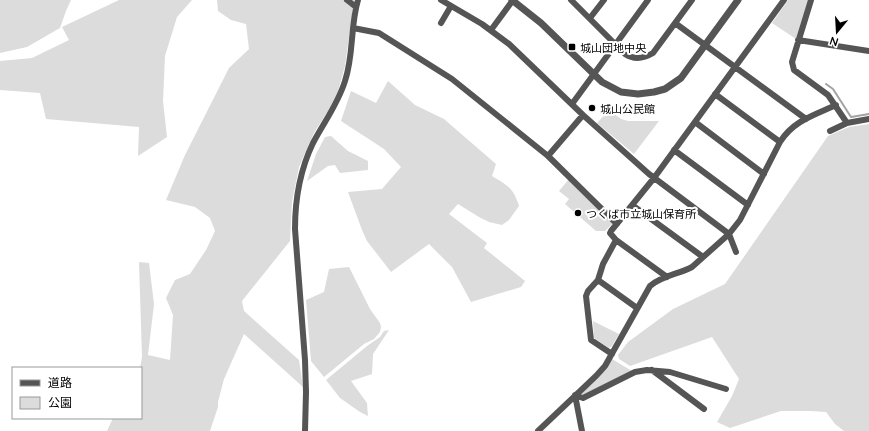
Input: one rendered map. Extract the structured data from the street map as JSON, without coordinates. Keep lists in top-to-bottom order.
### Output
{
  "places": {
    "transit": ["城山団地中央"],
    "other": ["城山公民館", "つくば市立城山保育所"]
  },
  "legend": ["道路", "公園"],
  "north": "bottom"
}
